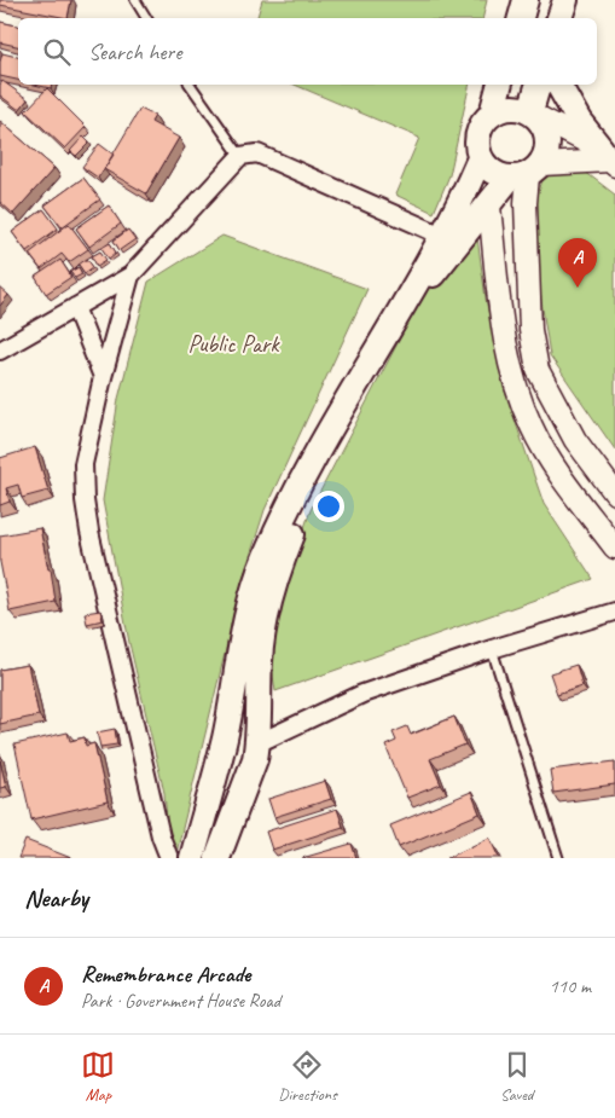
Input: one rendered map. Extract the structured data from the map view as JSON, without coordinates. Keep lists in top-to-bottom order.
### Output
{
  "parks": ["Public Park"],
  "page": {
    "search": "Search here",
    "pins": "A",
    "heading": "Nearby",
    "list": [
      {
        "mark": "A",
        "name": "Remembrance Arcade",
        "note": "Park · Government House Road",
        "value": "110 m"
      }
    ],
    "nav": ["Map", "Directions", "Saved"]
  }
}
